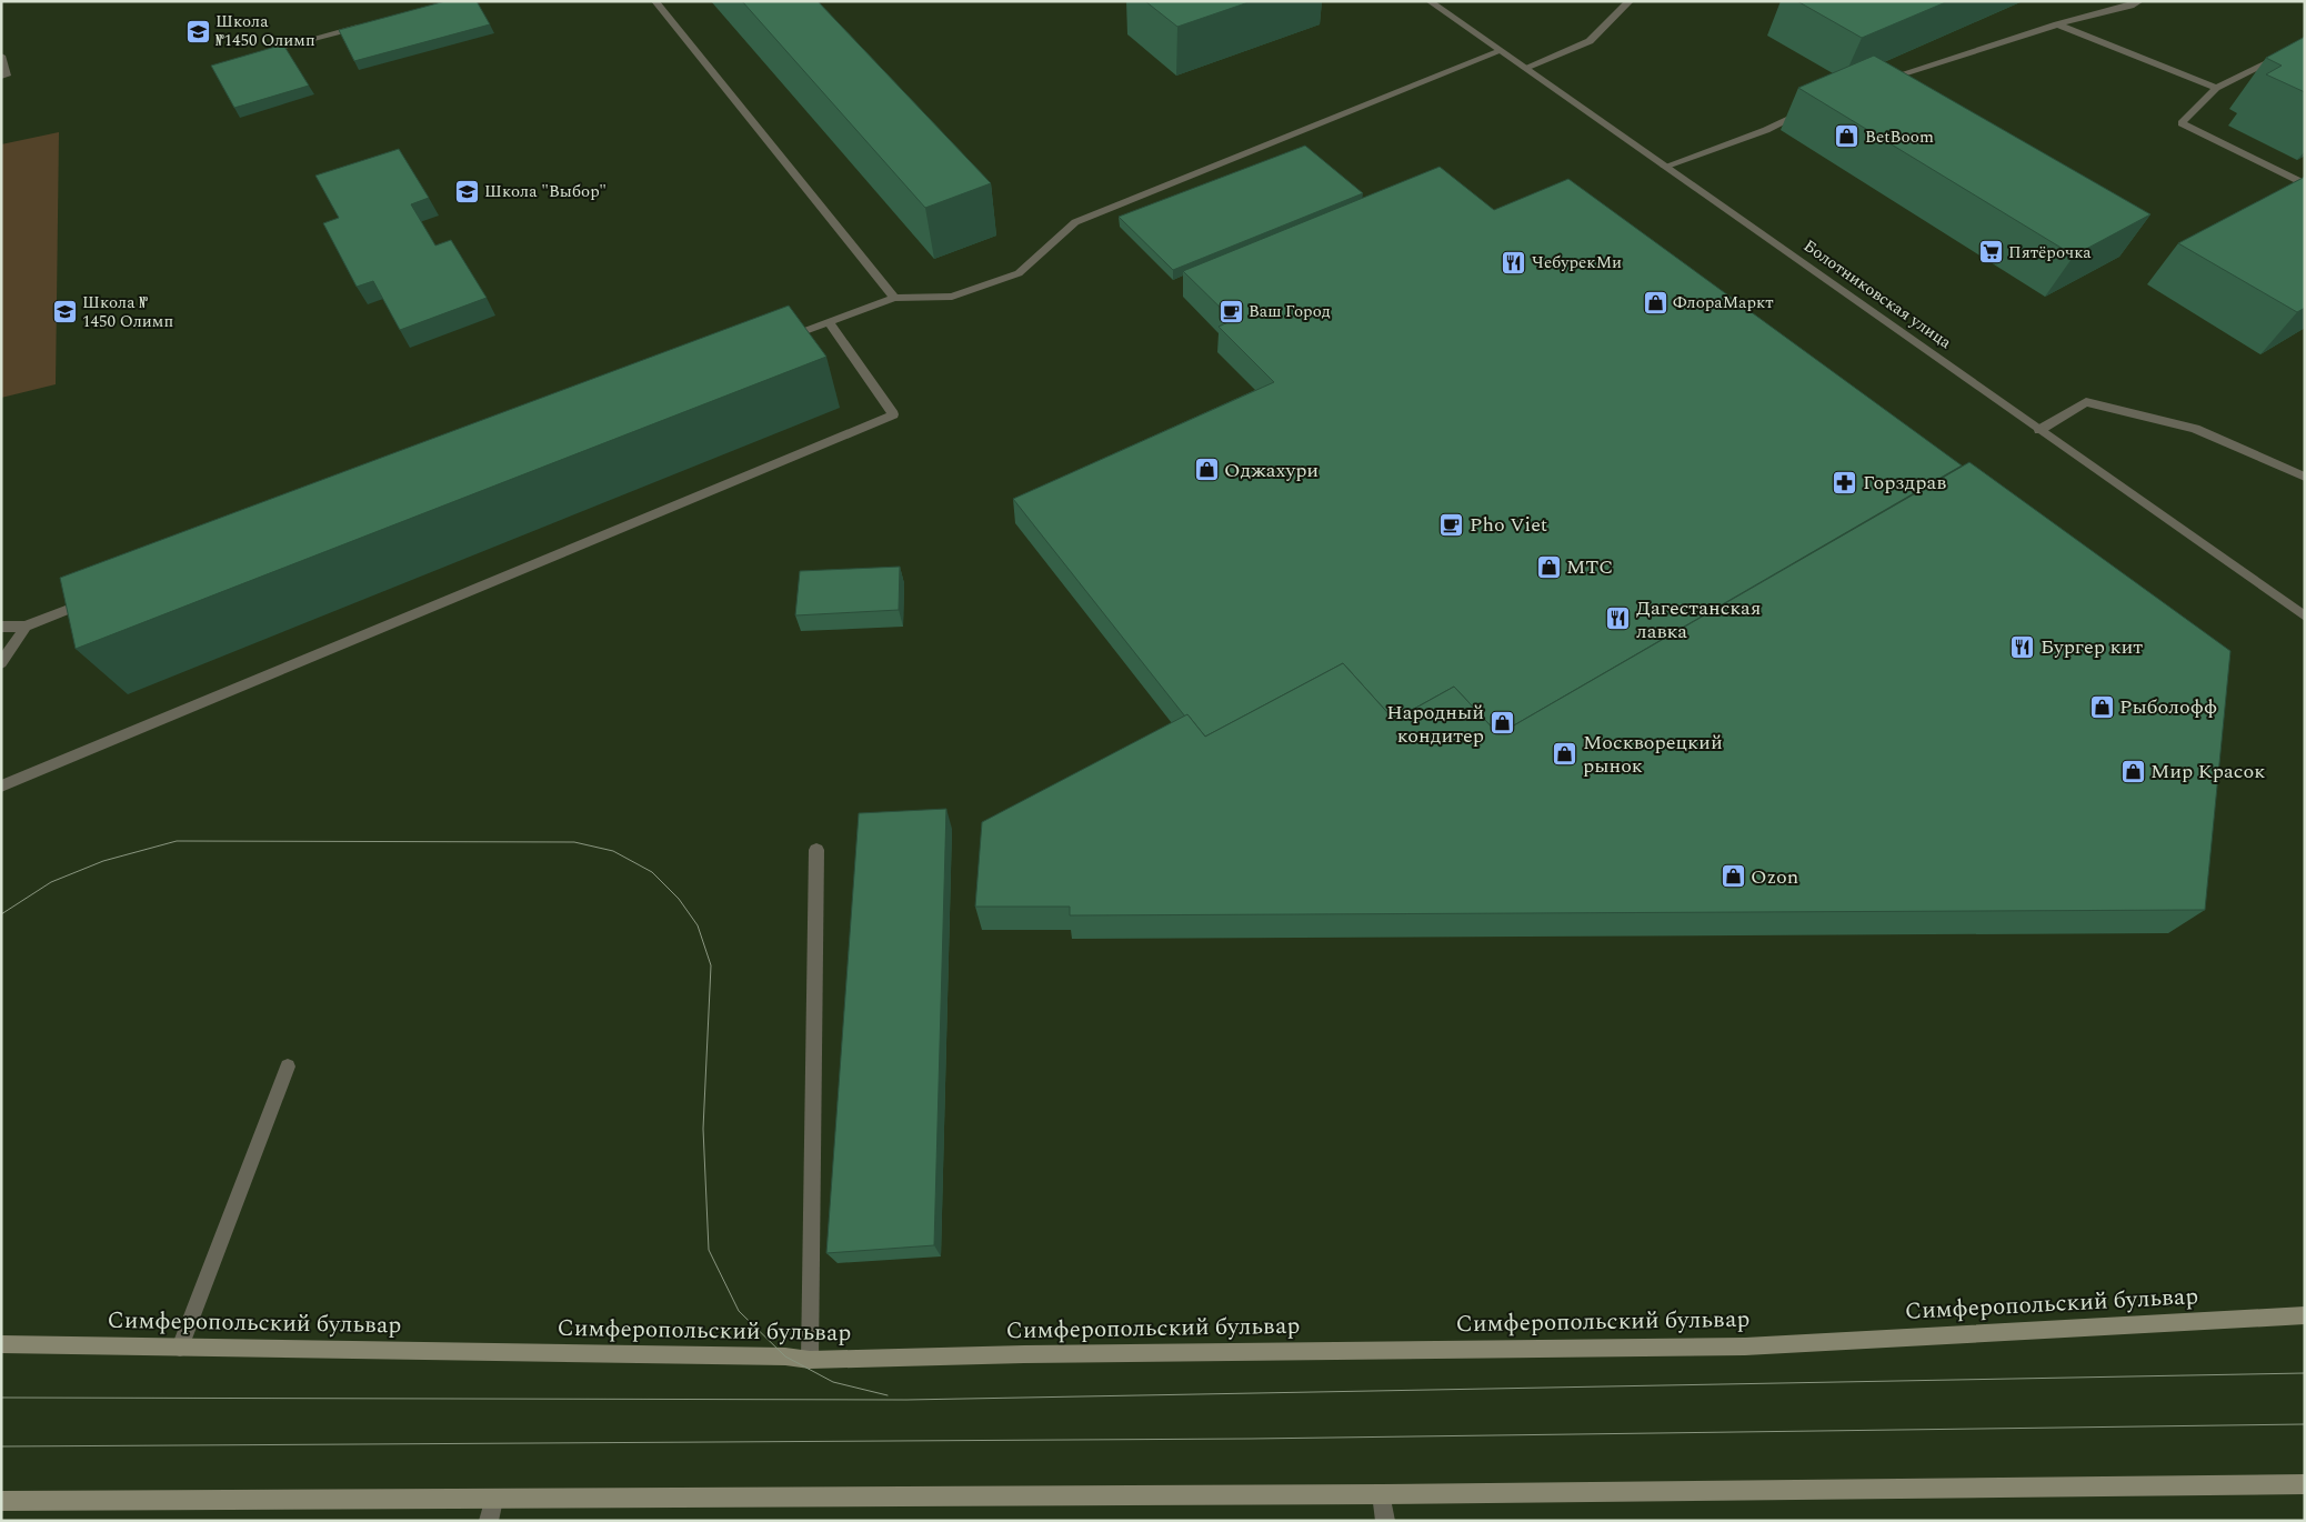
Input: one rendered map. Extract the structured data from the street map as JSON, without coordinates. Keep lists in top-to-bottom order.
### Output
{
  "streets": {
    "main road": ["Симферопольский бульвар"],
    "street": ["Болотниковская улица"]
  },
  "places": {
    "school or university": ["Школа №1450 Олимп", "Школа \"Выбор\"", "Школа № 1450 Олимп"],
    "shop": [
      "BetBoom",
      "ФлораМаркт",
      "Оджахури",
      "МТС",
      "Рыболофф",
      "Народный кондитер",
      "Москворецкий рынок",
      "Мир Красок",
      "Ozon"
    ],
    "supermarket": ["Пятёрочка"],
    "restaurant": ["ЧебурекМи", "Дагестанская лавка", "Бургер кит"],
    "cafe": ["Ваш Город", "Pho Viet"],
    "pharmacy": ["Горздрав"]
  }
}
